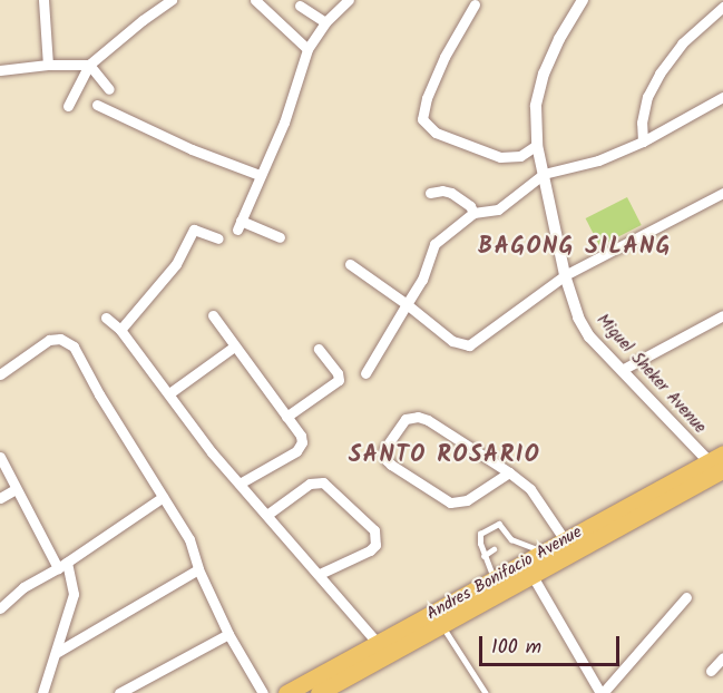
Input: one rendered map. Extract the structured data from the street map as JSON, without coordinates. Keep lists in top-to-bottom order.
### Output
{
  "streets": {
    "highway": ["Andres Bonifacio Avenue"],
    "street": ["Miguel Sheker Avenue"]
  },
  "crossings": [
    ["Miguel Sheker Avenue", "Andres Bonifacio Avenue"]
  ],
  "districts": ["BAGONG SILANG", "SANTO ROSARIO"],
  "scale_bar": "100 m"
}
